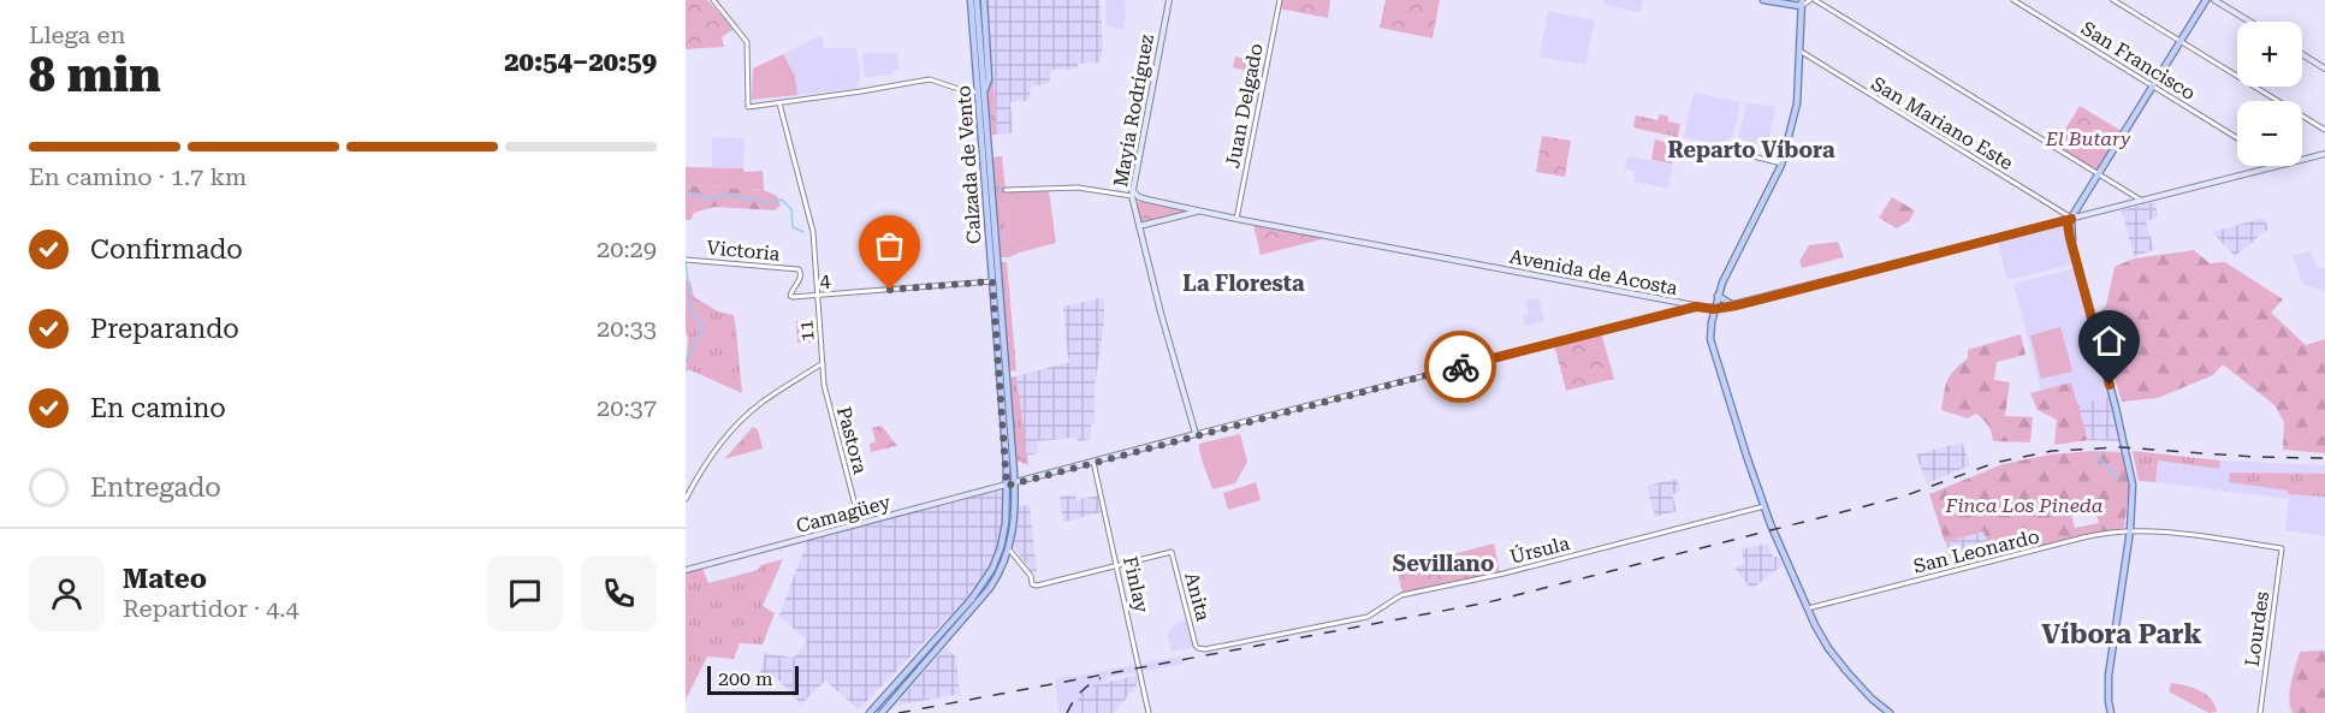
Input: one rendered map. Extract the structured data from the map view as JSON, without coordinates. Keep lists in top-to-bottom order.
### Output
{
  "streets": {
    "main road": [
      "Mayía Rodríguez",
      "Calzada de Vento",
      "Avenida de Acosta",
      "Camagüey"
    ],
    "street": [
      "San Francisco",
      "Juan Delgado",
      "San Mariano Este",
      "Victoria",
      "4",
      "11",
      "Pastora",
      "Úrsula",
      "San Leonardo",
      "Finlay",
      "Anita",
      "Lourdes"
    ]
  },
  "crossings": [
    ["Juan Delgado", "Avenida de Acosta"],
    ["Mayía Rodríguez", "Avenida de Acosta"],
    ["Mayía Rodríguez", "Camagüey"],
    ["San Mariano Este", "Avenida de Acosta"],
    ["Calzada de Vento", "4"],
    ["Calzada de Vento", "Camagüey"],
    ["Victoria", "4"],
    ["4", "11"],
    ["11", "Pastora"],
    ["Pastora", "Camagüey"],
    ["Camagüey", "Finlay"],
    ["Úrsula", "Anita"],
    ["San Leonardo", "Lourdes"],
    ["Finlay", "Anita"]
  ],
  "districts": [
    "Reparto Víbora",
    "La Floresta",
    "Sevillano",
    "Víbora Park"
  ],
  "parks": ["El Butary", "Finca Los Pineda"],
  "scale_bar": "200 m",
  "page": {
    "heading": ["8 min", "Llega en", "20:54–20:59"],
    "panel": ["Mateo", "Repartidor · 4.4"],
    "map_buttons": ["+", "−"],
    "bar": "En camino · 1.7 km",
    "list": [
      ["Confirmado", "20:29"],
      ["Preparando", "20:33"],
      ["En camino", "20:37"],
      "Entregado"
    ],
    "scale": "200 m"
  }
}
